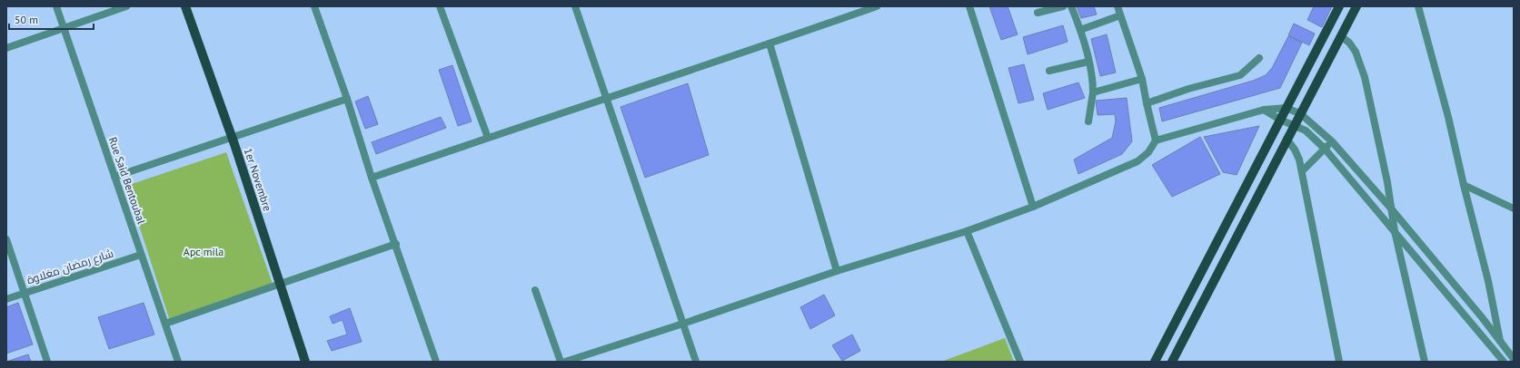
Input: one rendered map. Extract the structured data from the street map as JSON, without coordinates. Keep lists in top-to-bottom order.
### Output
{
  "streets": {
    "main road": ["1er Novembre"],
    "street": ["Rue Said Bentoubal", "شارع رمضان مغلاوة"]
  },
  "crossings": [
    ["Rue Said Bentoubal", "شارع رمضان مغلاوة"]
  ],
  "parks": ["Apc mila"],
  "scale_bar": "50 m"
}
